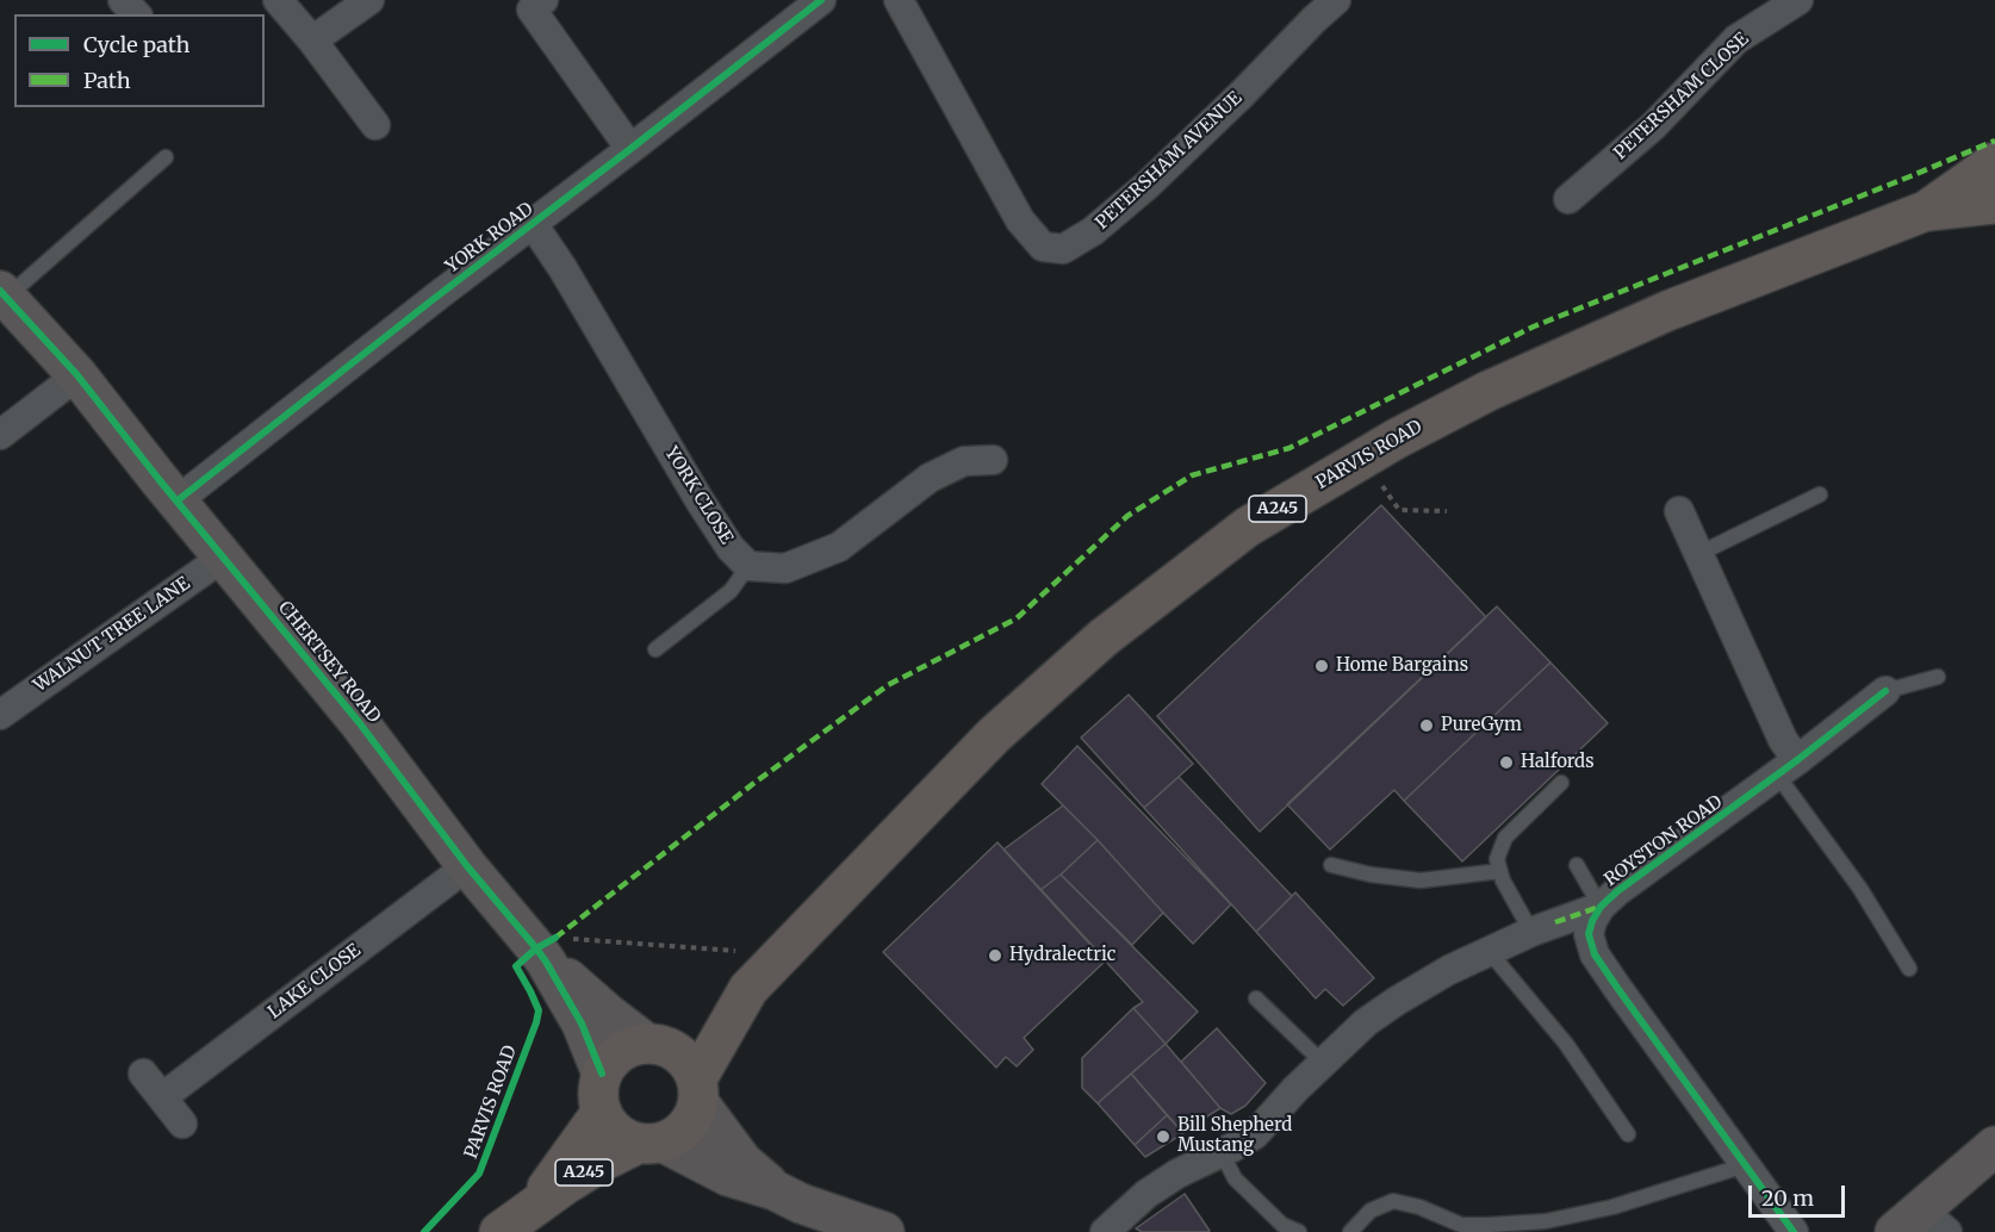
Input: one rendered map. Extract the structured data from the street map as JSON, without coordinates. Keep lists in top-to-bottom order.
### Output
{
  "streets": {
    "main road": ["PARVIS ROAD", "A245"],
    "street": [
      "PETERSHAM CLOSE",
      "PETERSHAM AVENUE",
      "YORK ROAD",
      "YORK CLOSE",
      "WALNUT TREE LANE",
      "CHERTSEY ROAD",
      "ROYSTON ROAD",
      "LAKE CLOSE"
    ]
  },
  "crossings": [
    ["YORK ROAD", "YORK CLOSE"],
    ["YORK ROAD", "CHERTSEY ROAD"],
    ["PARVIS ROAD", "A245"],
    ["PARVIS ROAD", "CHERTSEY ROAD"],
    ["A245", "CHERTSEY ROAD"],
    ["WALNUT TREE LANE", "CHERTSEY ROAD"],
    ["CHERTSEY ROAD", "LAKE CLOSE"]
  ],
  "places": [
    "Home Bargains",
    "PureGym",
    "Halfords",
    "Hydralectric",
    "Bill Shepherd Mustang"
  ],
  "legend": ["Cycle path", "Path"],
  "scale_bar": "20 m"
}
